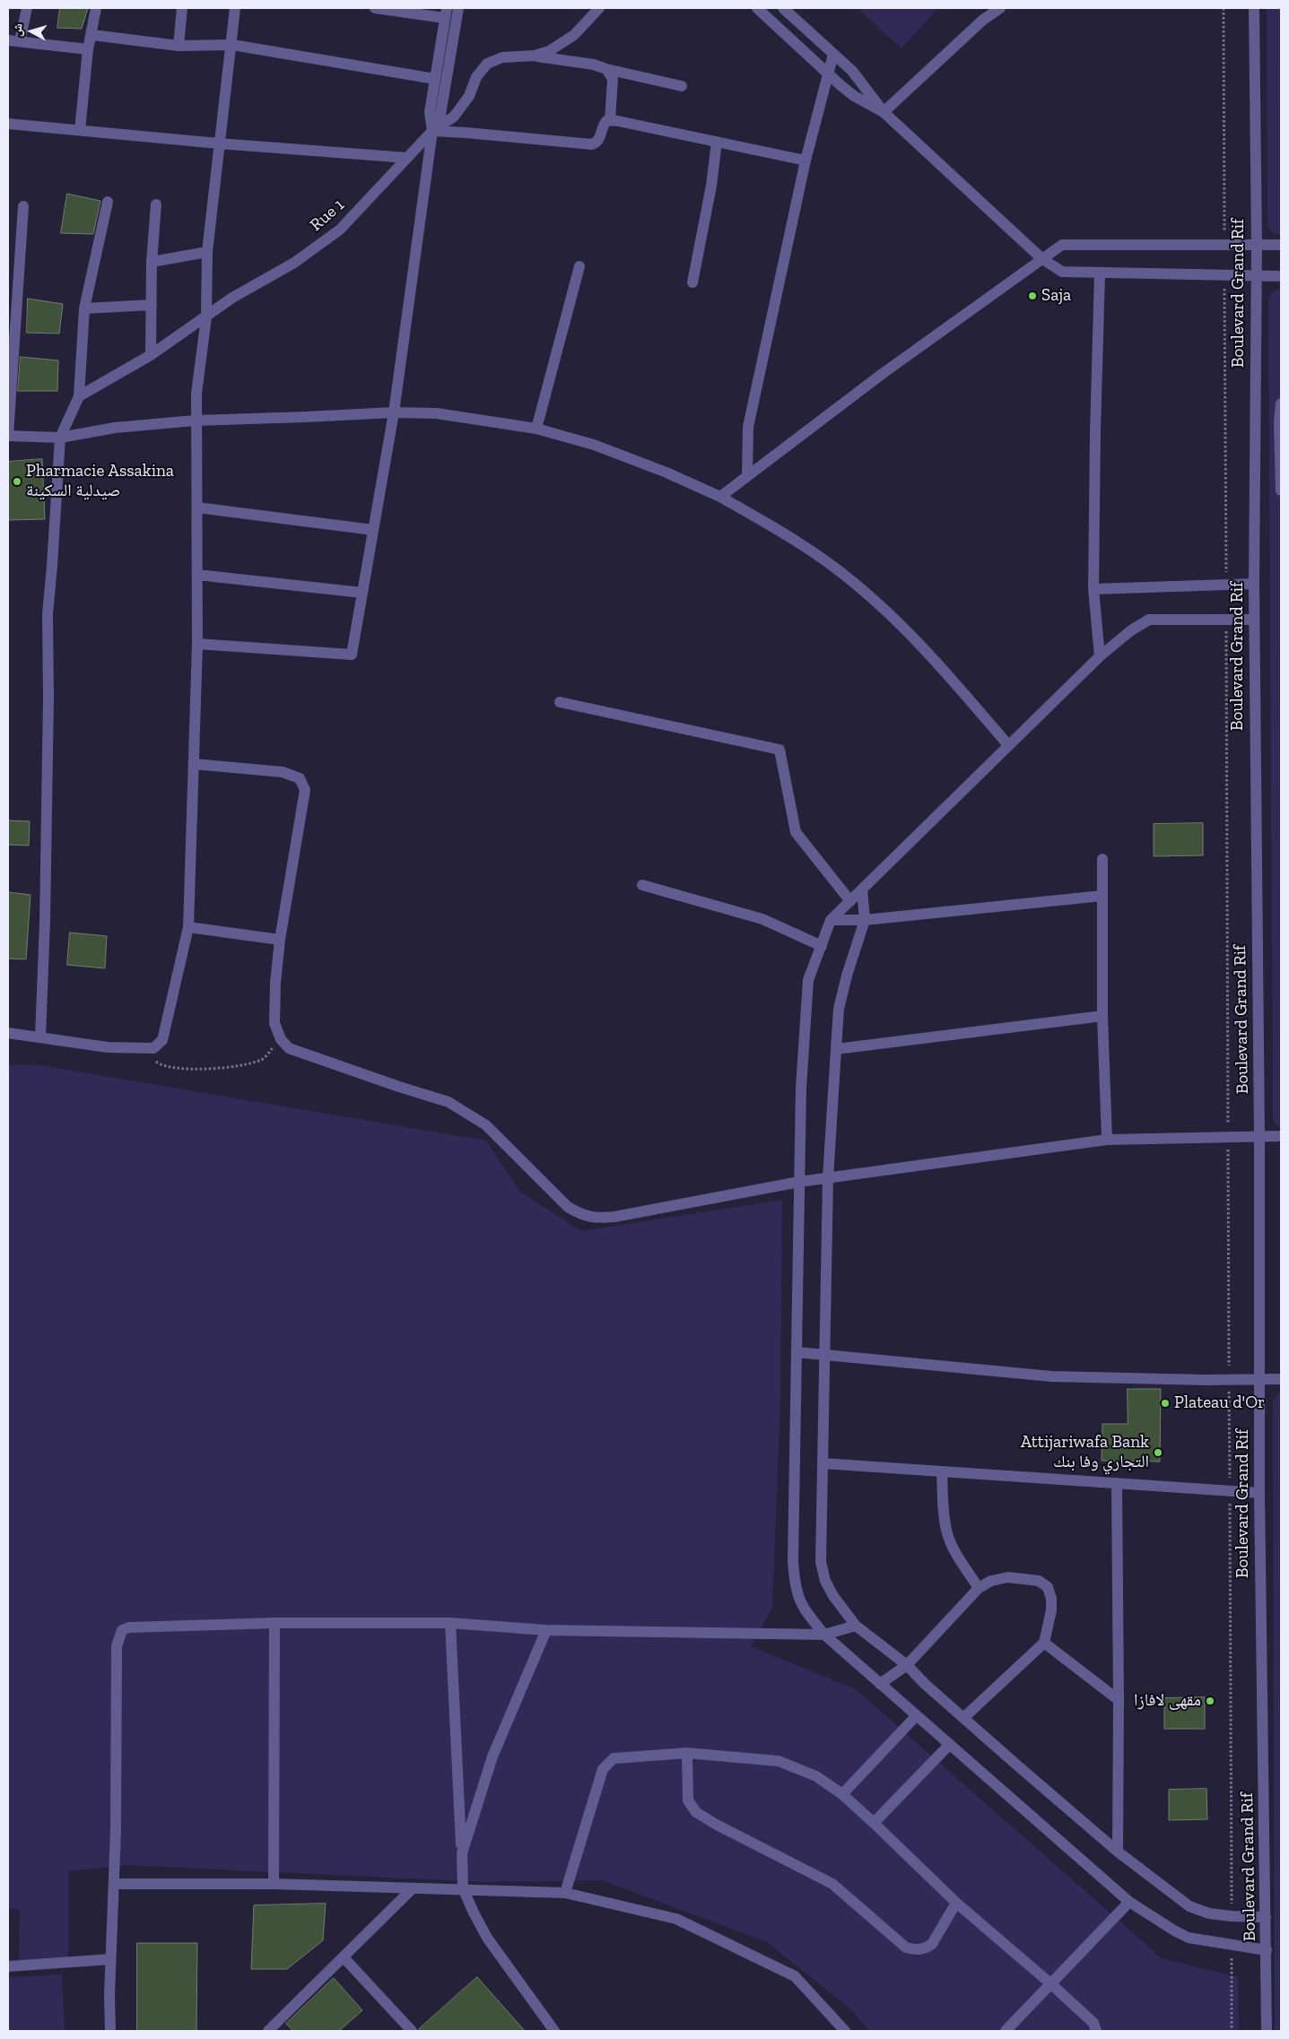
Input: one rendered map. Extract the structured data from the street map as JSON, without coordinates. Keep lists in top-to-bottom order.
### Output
{
  "streets": {
    "street": ["Rue 1", "Boulevard Grand Rif"]
  },
  "places": [
    "Saja",
    "Pharmacie Assakina صيدلية السكينة",
    "Plateau d'Or",
    "Attijariwafa Bank التجاري وفا بنك",
    "مقهى لافازا"
  ],
  "north": "left"
}
